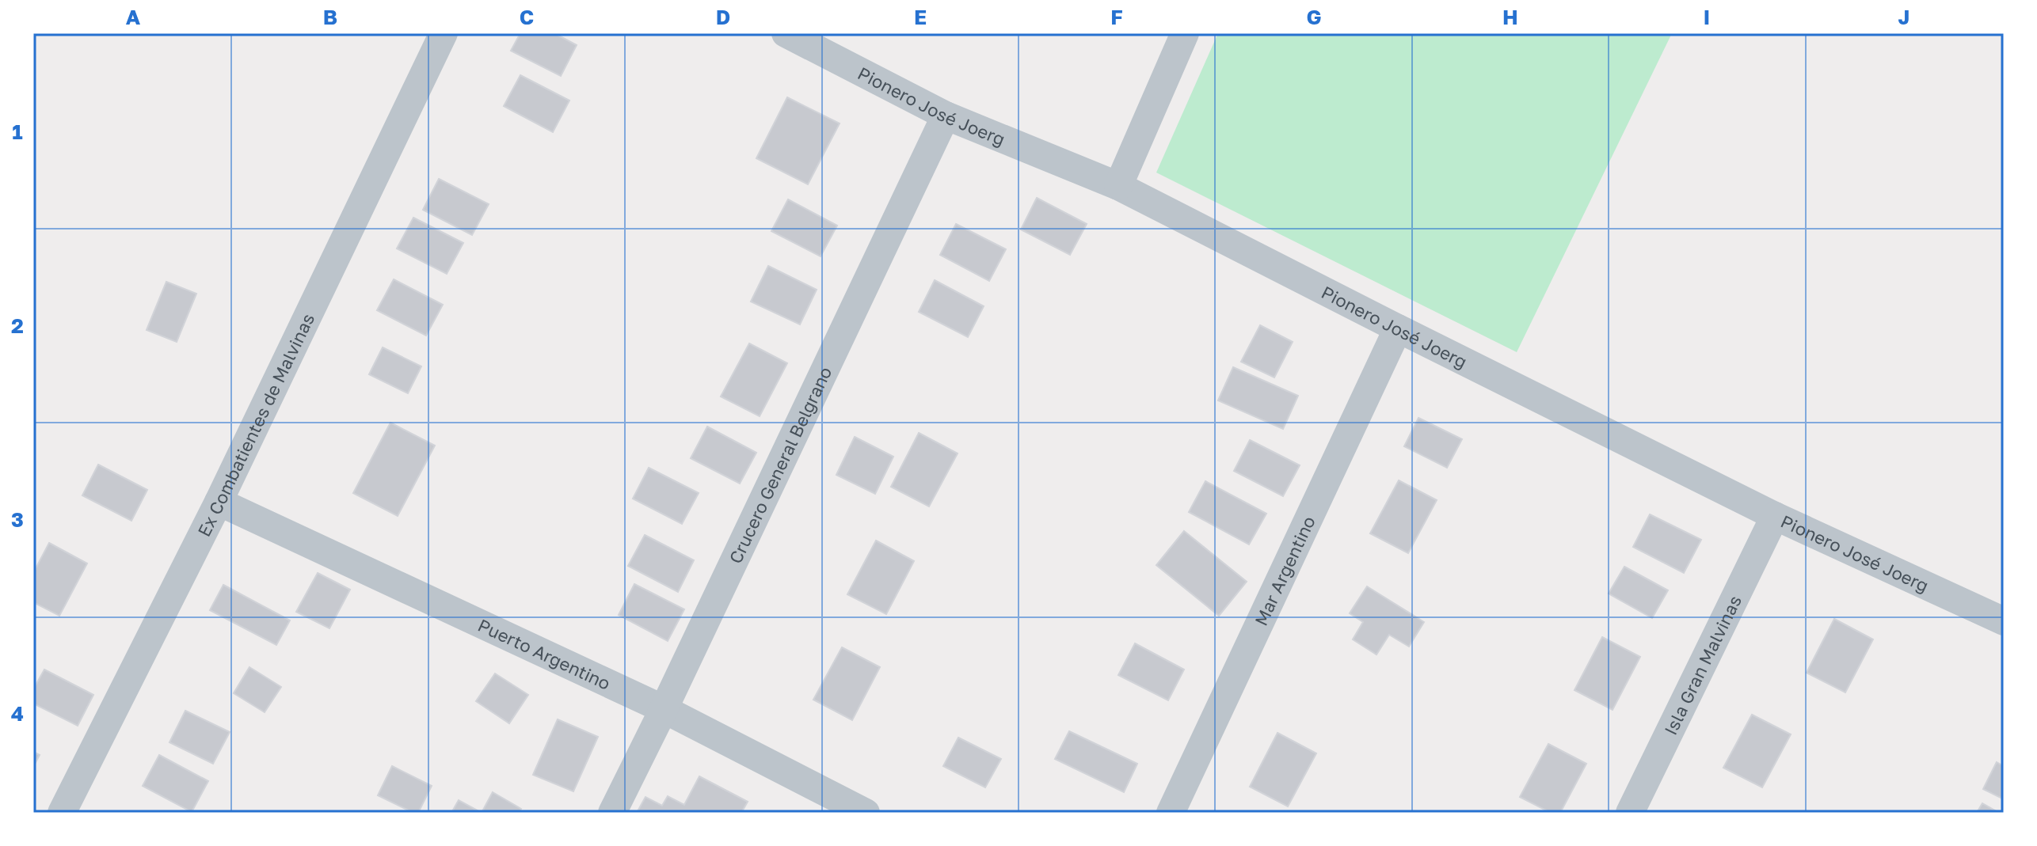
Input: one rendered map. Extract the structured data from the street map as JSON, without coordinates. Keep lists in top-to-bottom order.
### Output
{
  "streets": {
    "street": [
      "Pionero José Joerg",
      "Ex Combatientes de Malvinas",
      "Crucero General Belgrano",
      "Mar Argentino",
      "Puerto Argentino",
      "Isla Gran Malvinas"
    ]
  },
  "crossings": [
    ["Pionero José Joerg", "Crucero General Belgrano"],
    ["Pionero José Joerg", "Mar Argentino"],
    ["Pionero José Joerg", "Isla Gran Malvinas"],
    ["Ex Combatientes de Malvinas", "Puerto Argentino"],
    ["Crucero General Belgrano", "Puerto Argentino"]
  ],
  "grid": {
    "columns": [
      "A",
      "B",
      "C",
      "D",
      "E",
      "F",
      "G",
      "H",
      "I",
      "J"
    ],
    "rows": [
      "1",
      "2",
      "3",
      "4"
    ]
  }
}
